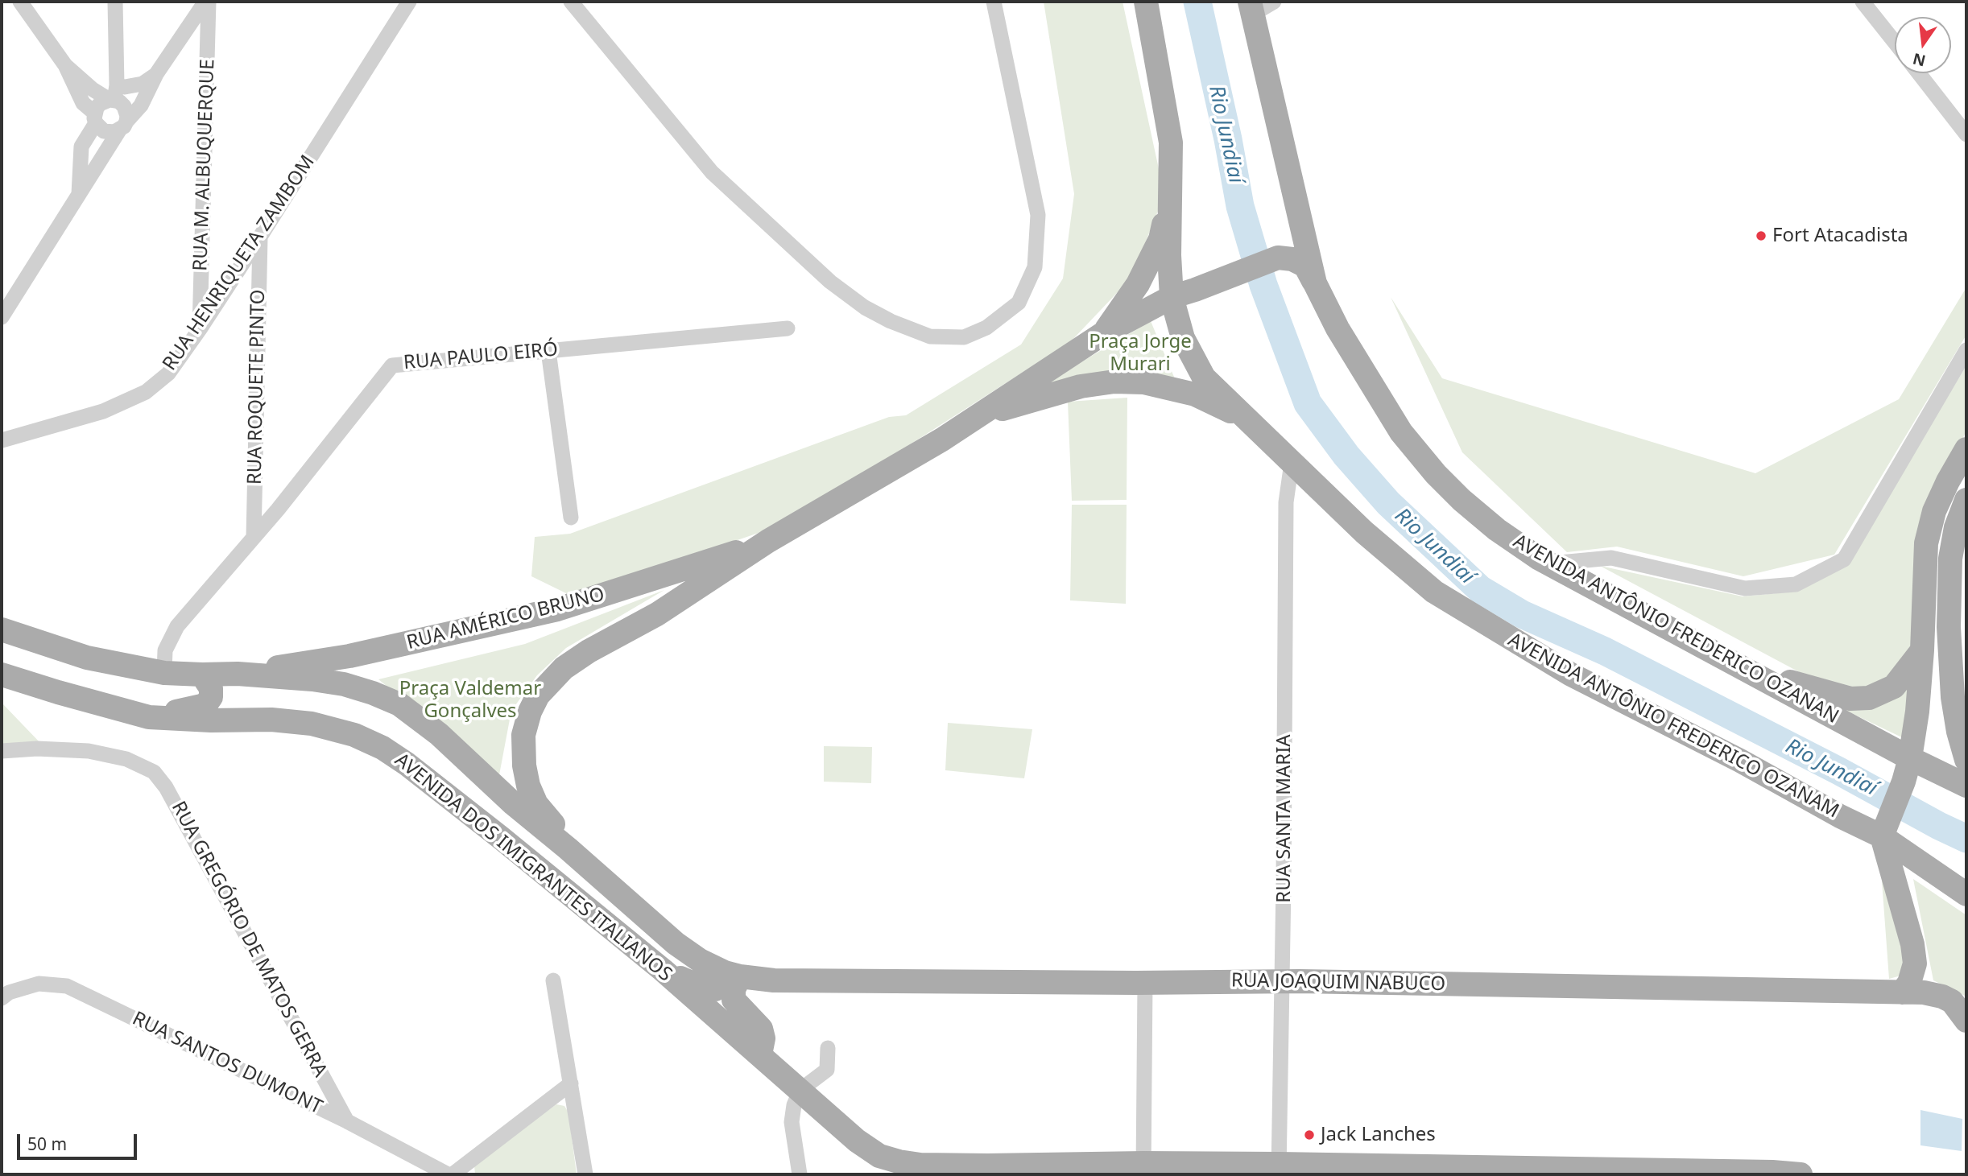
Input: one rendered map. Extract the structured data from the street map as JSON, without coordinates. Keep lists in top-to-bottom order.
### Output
{
  "streets": {
    "main road": [
      "RUA AMÉRICO BRUNO",
      "AVENIDA ANTÔNIO FREDERICO OZANAN",
      "AVENIDA ANTÔNIO FREDERICO OZANAM",
      "AVENIDA DOS IMIGRANTES ITALIANOS",
      "RUA JOAQUIM NABUCO"
    ],
    "street": [
      "RUA M. ALBUQUERQUE",
      "RUA HENRIQUETA ZAMBOM",
      "RUA PAULO EIRÓ",
      "RUA ROQUETE PINTO",
      "RUA SANTA MARIA",
      "RUA GREGÓRIO DE MATOS GERRA",
      "RUA SANTOS DUMONT"
    ]
  },
  "crossings": [
    ["RUA M. ALBUQUERQUE", "RUA HENRIQUETA ZAMBOM"],
    ["RUA HENRIQUETA ZAMBOM", "RUA ROQUETE PINTO"],
    ["RUA PAULO EIRÓ", "RUA ROQUETE PINTO"],
    ["RUA PAULO EIRÓ", "AVENIDA DOS IMIGRANTES ITALIANOS"],
    ["RUA AMÉRICO BRUNO", "AVENIDA DOS IMIGRANTES ITALIANOS"],
    ["AVENIDA ANTÔNIO FREDERICO OZANAM", "RUA SANTA MARIA"],
    ["RUA SANTA MARIA", "AVENIDA DOS IMIGRANTES ITALIANOS"],
    ["RUA SANTA MARIA", "RUA JOAQUIM NABUCO"],
    ["AVENIDA DOS IMIGRANTES ITALIANOS", "RUA JOAQUIM NABUCO"],
    ["RUA GREGÓRIO DE MATOS GERRA", "RUA SANTOS DUMONT"]
  ],
  "water": ["Rio Jundiaí"],
  "parks": ["Praça Jorge Murari", "Praça Valdemar Gonçalves"],
  "places": ["Fort Atacadista", "Jack Lanches"],
  "scale_bar": "50 m",
  "north": "bottom"
}
